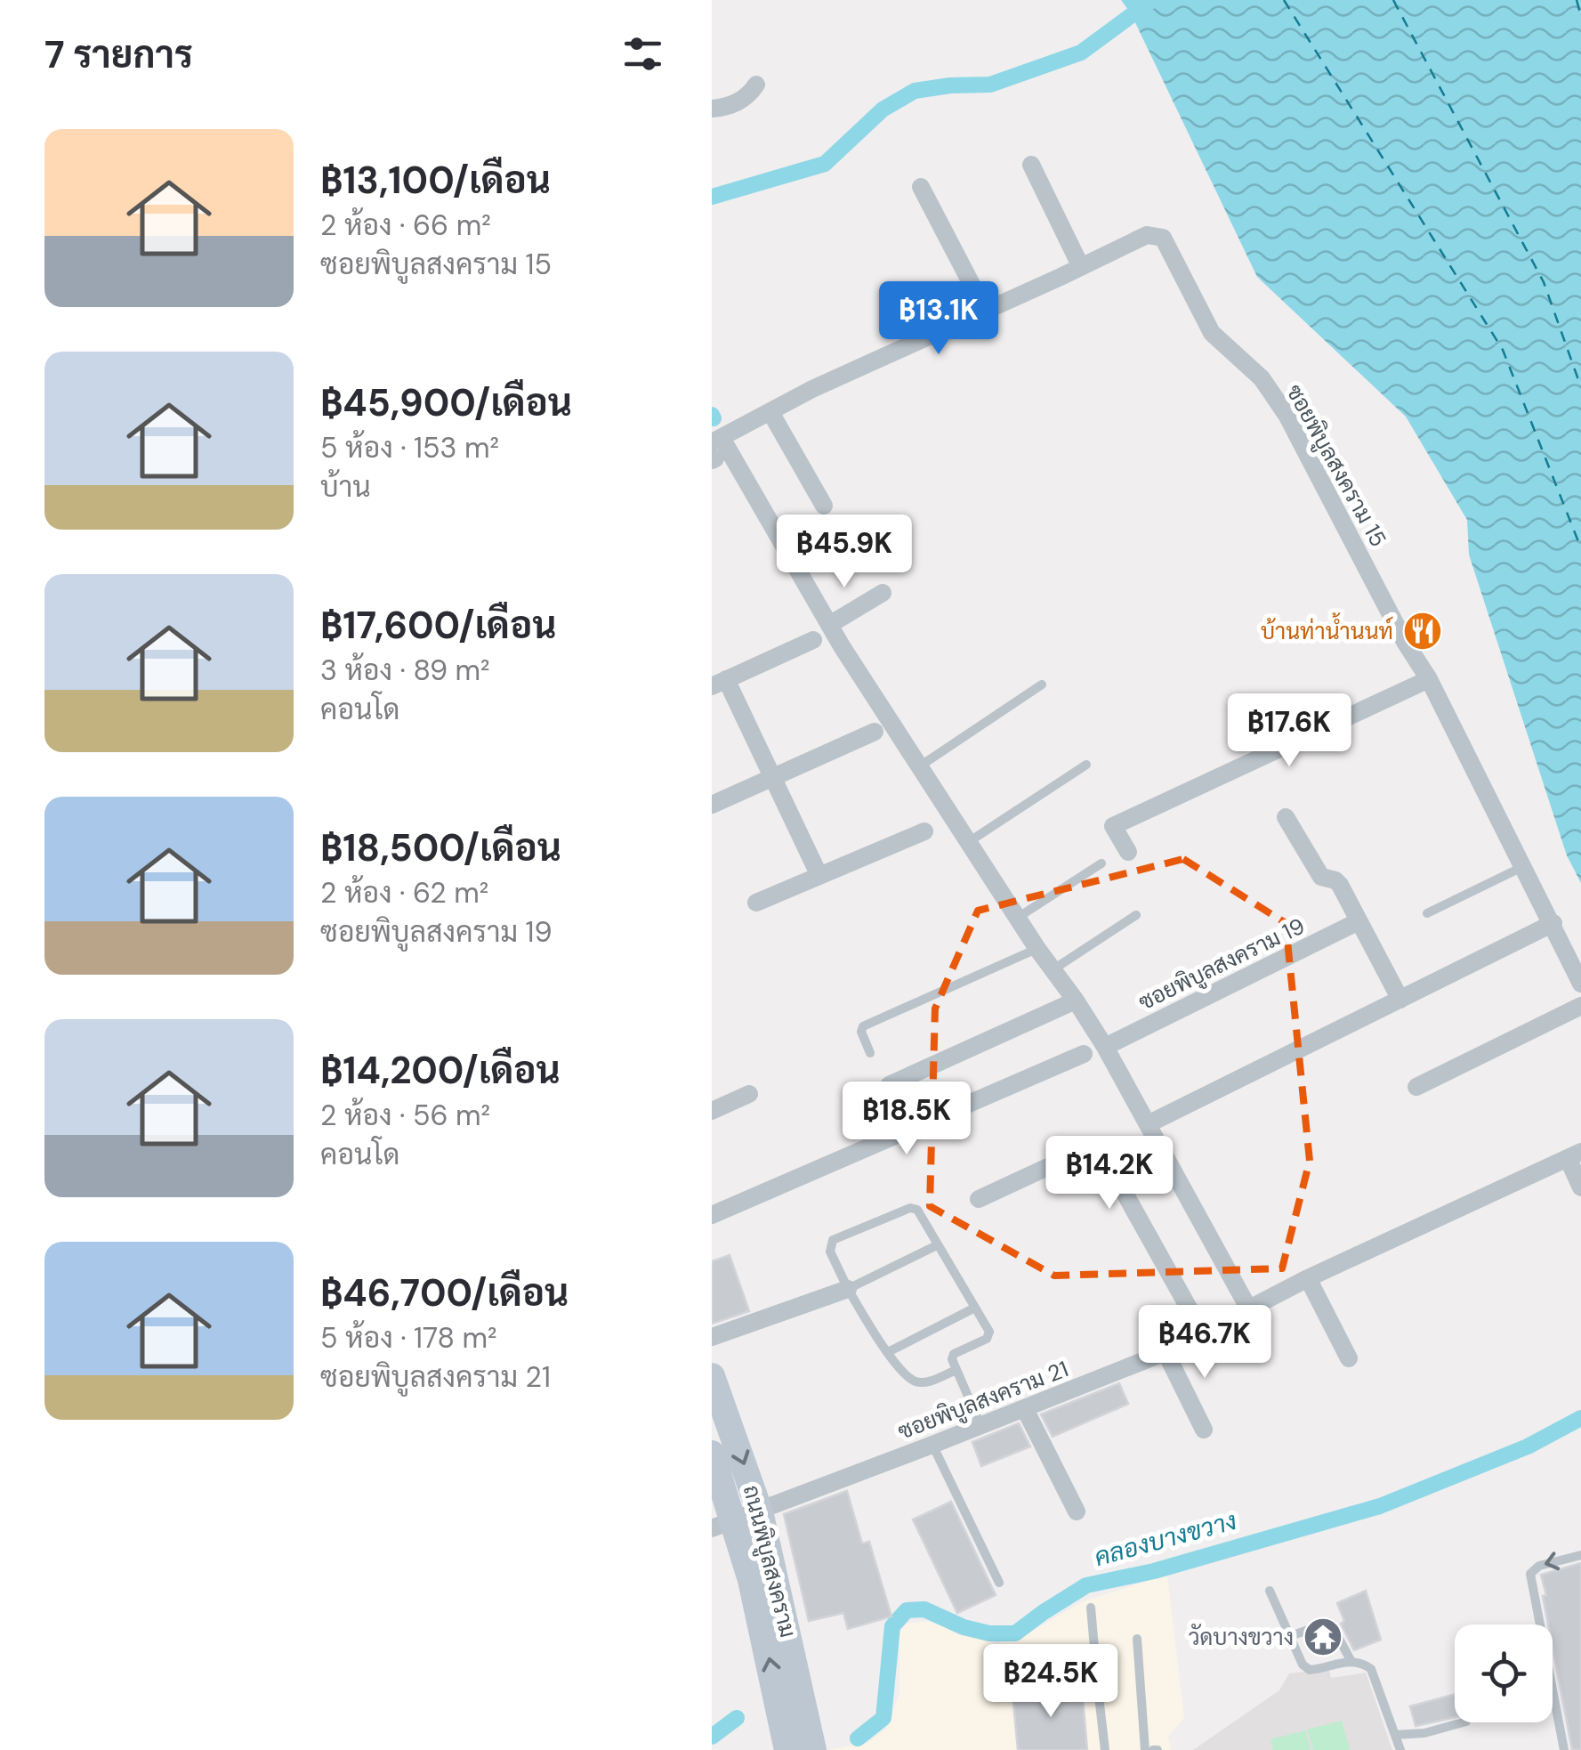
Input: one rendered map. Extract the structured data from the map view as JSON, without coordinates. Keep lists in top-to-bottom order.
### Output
{
  "streets": {
    "main road": ["ถนนพิบูลสงคราม"],
    "street": ["ซอยพิบูลสงคราม 15", "ซอยพิบูลสงคราม 19", "ซอยพิบูลสงคราม 21"]
  },
  "crossings": [
    ["ซอยพิบูลสงคราม 21", "ถนนพิบูลสงคราม"]
  ],
  "water": ["คลองบางขวาง"],
  "places": {
    "restaurant": ["บ้านท่าน้ำนนท์"],
    "temple": ["วัดบางขวาง"]
  },
  "page": {
    "heading": "7 รายการ",
    "list": [
      {
        "name": "฿13,100/เดือน",
        "note": "2 ห้อง · 66 m² · ซอยพิบูลสงคราม 15"
      },
      {
        "name": "฿45,900/เดือน",
        "note": "5 ห้อง · 153 m² · บ้าน"
      },
      {
        "name": "฿17,600/เดือน",
        "note": "3 ห้อง · 89 m² · คอนโด"
      },
      {
        "name": "฿18,500/เดือน",
        "note": "2 ห้อง · 62 m² · ซอยพิบูลสงคราม 19"
      },
      {
        "name": "฿14,200/เดือน",
        "note": "2 ห้อง · 56 m² · คอนโด"
      },
      {
        "name": "฿46,700/เดือน",
        "note": "5 ห้อง · 178 m² · ซอยพิบูลสงคราม 21"
      }
    ],
    "price": [
      "฿13.1K",
      "฿45.9K",
      "฿17.6K",
      "฿18.5K",
      "฿14.2K",
      "฿46.7K",
      "฿24.5K"
    ]
  }
}
